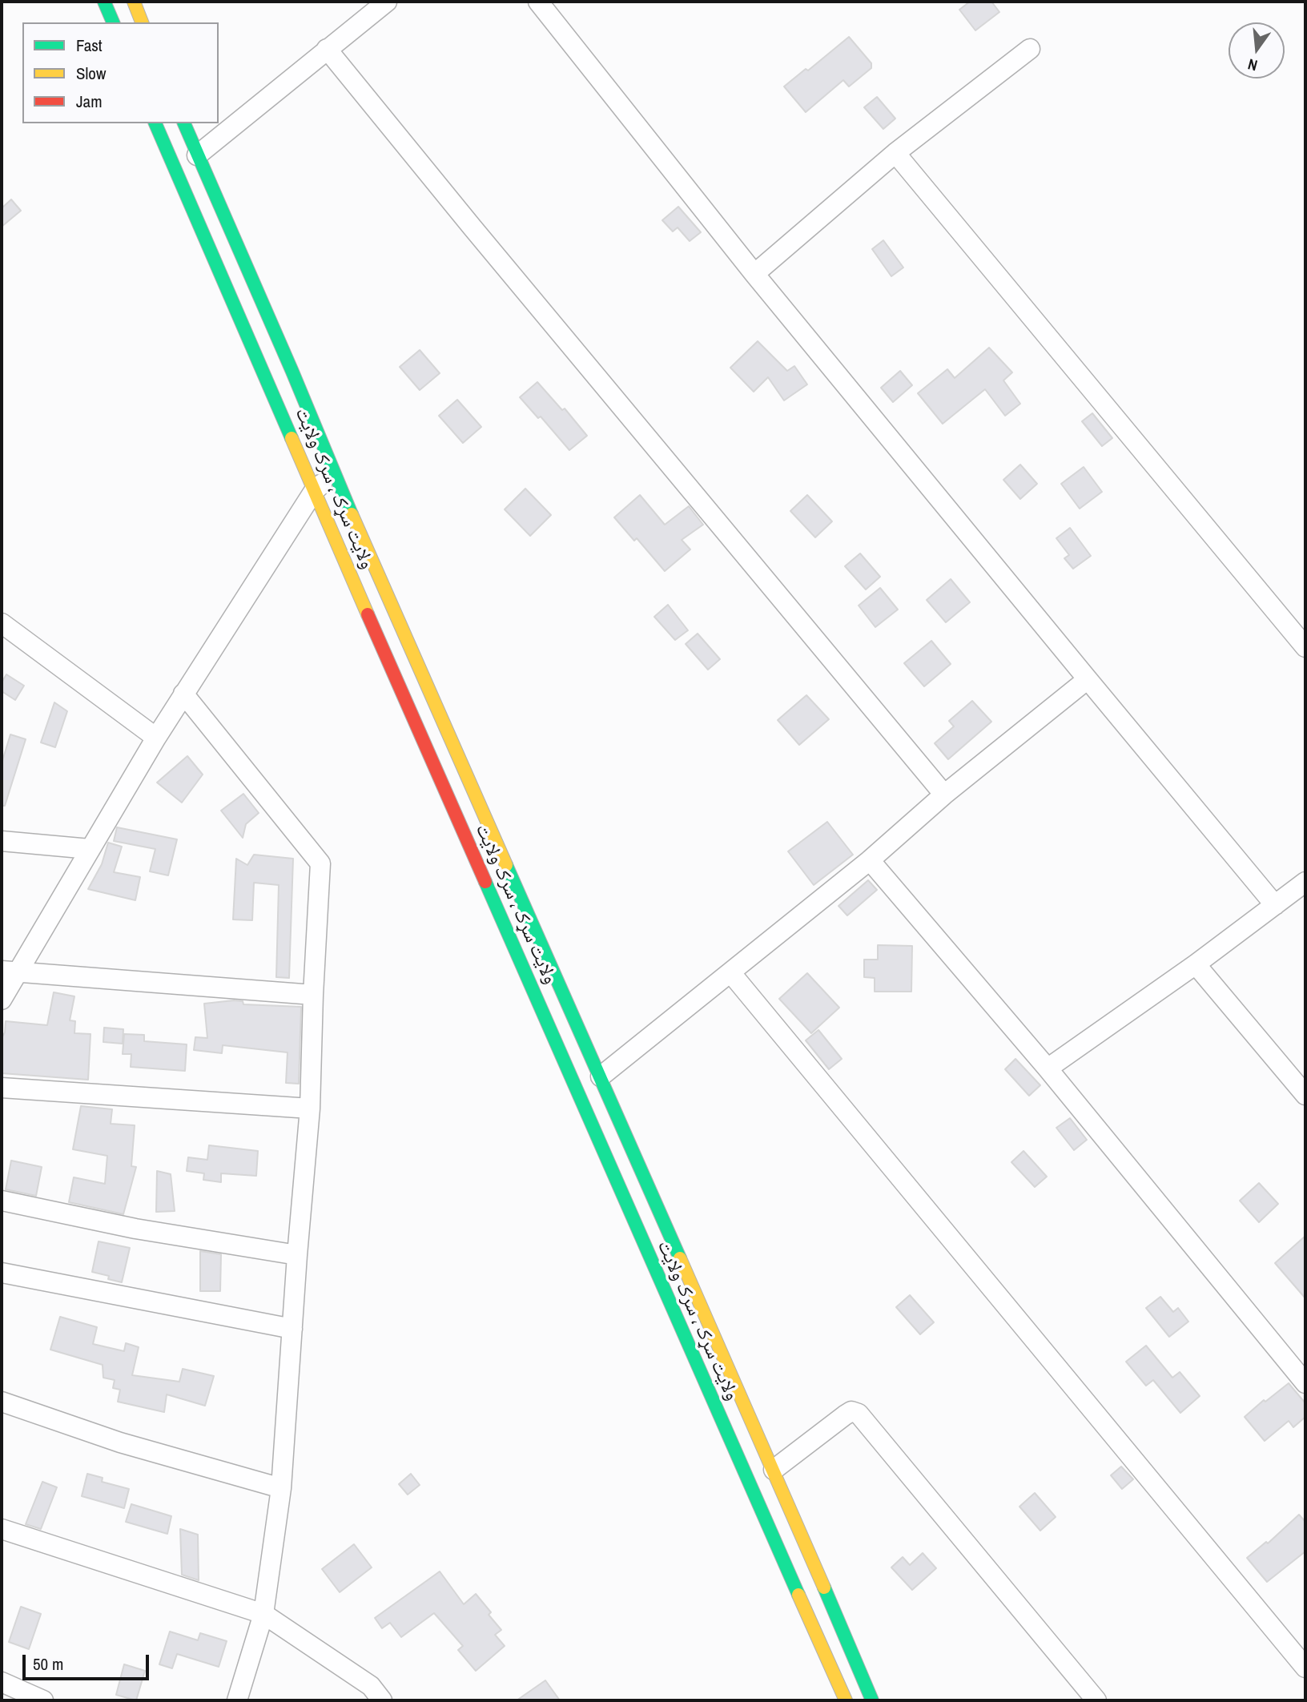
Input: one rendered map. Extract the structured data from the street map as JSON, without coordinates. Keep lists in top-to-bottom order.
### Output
{
  "streets": {
    "main road": ["ولایت سړک ، سرک ولایت"]
  },
  "legend": ["Fast", "Slow", "Jam"],
  "scale_bar": "50 m",
  "north": "bottom"
}
